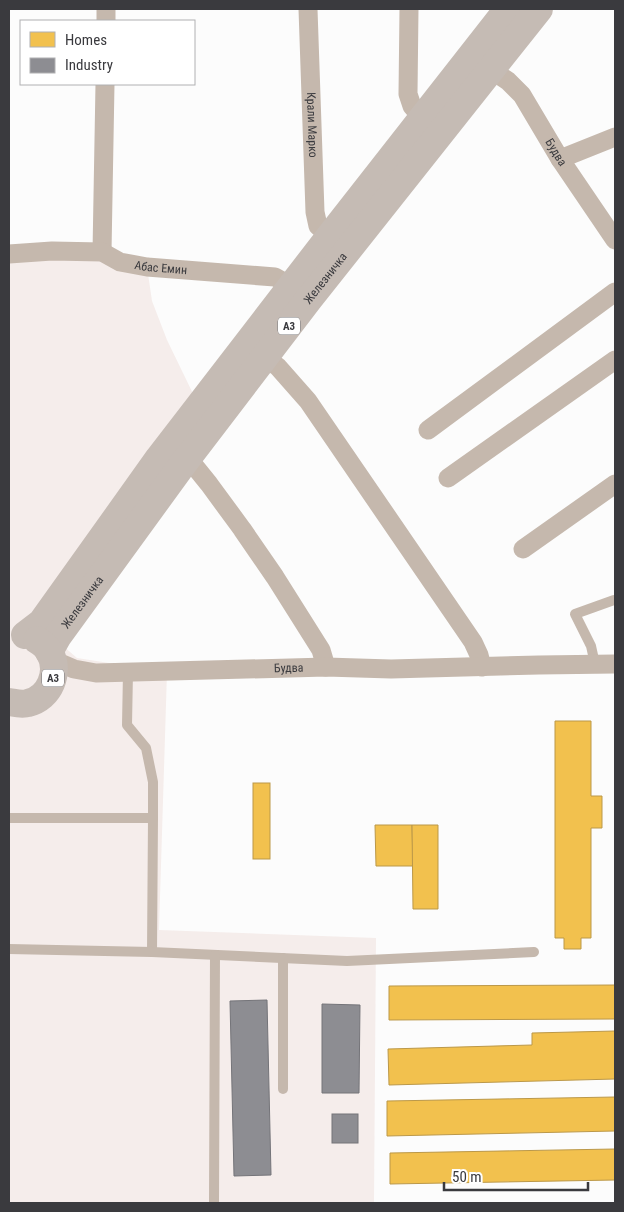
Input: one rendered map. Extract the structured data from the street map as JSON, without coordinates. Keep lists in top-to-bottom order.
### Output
{
  "streets": {
    "main road": ["Железничка", "A3"],
    "street": ["Крали Марко", "Будва", "Абас Емин"]
  },
  "crossings": [
    ["Крали Марко", "Железничка"],
    ["Будва", "Железничка"],
    ["Абас Емин", "Железничка"]
  ],
  "legend": ["Homes", "Industry"],
  "scale_bar": "50 m"
}
